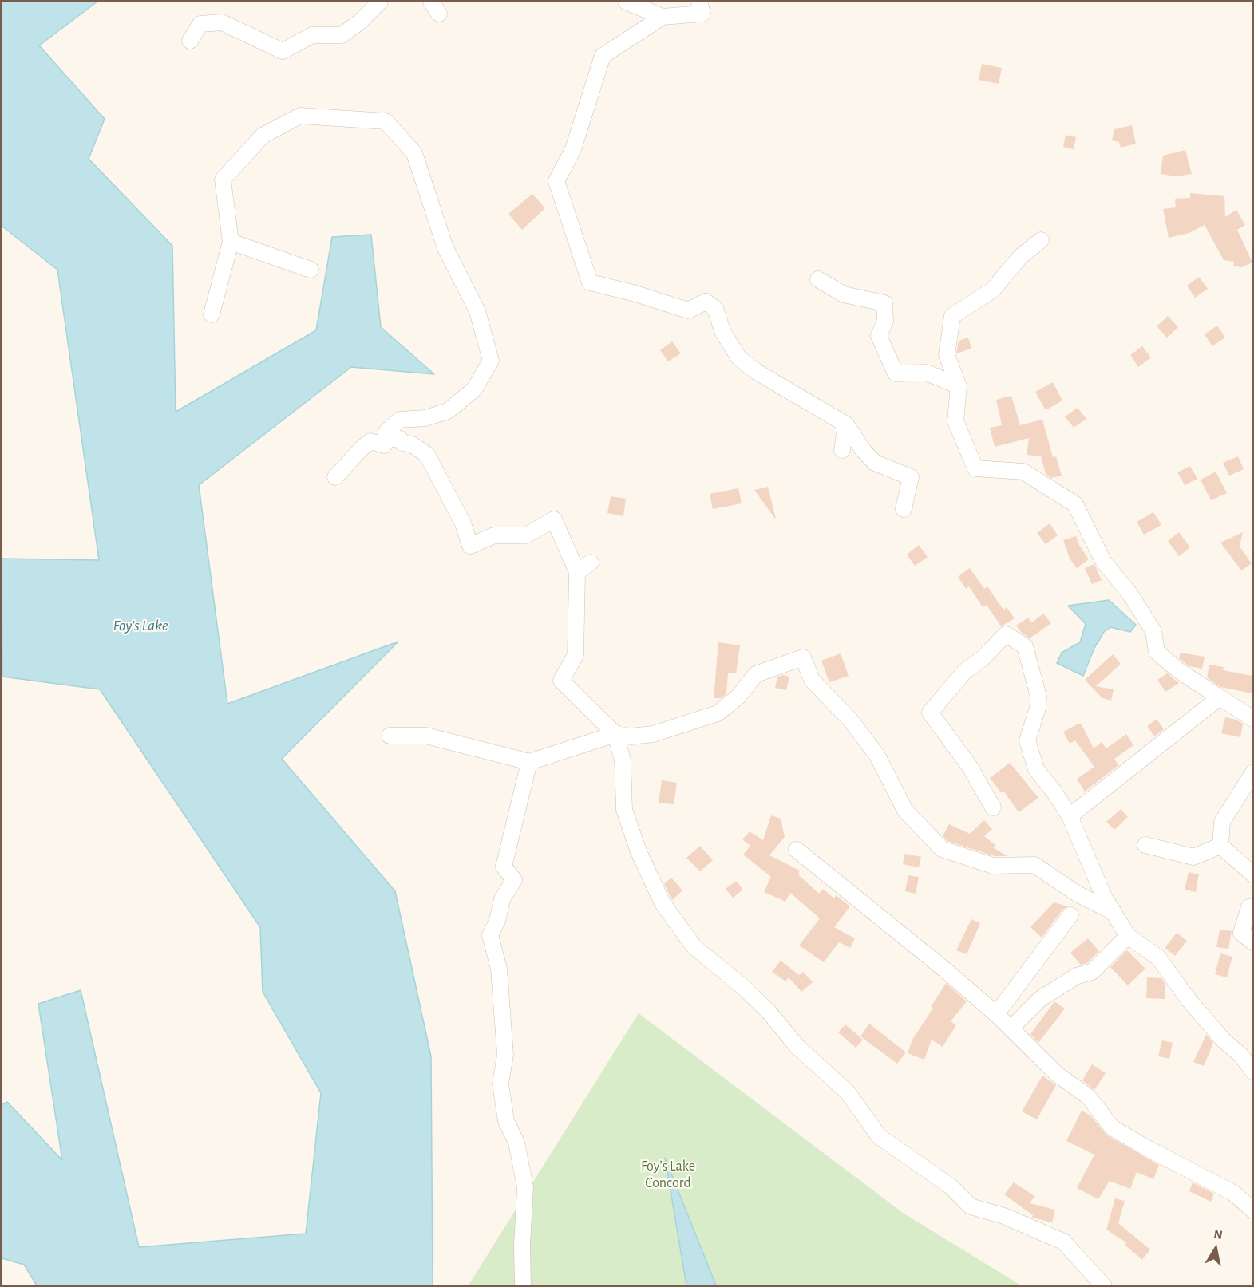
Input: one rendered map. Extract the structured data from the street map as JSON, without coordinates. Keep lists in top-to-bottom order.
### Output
{
  "water": ["Foy's Lake"],
  "parks": ["Foy’s Lake Concord"],
  "north": "top"
}
